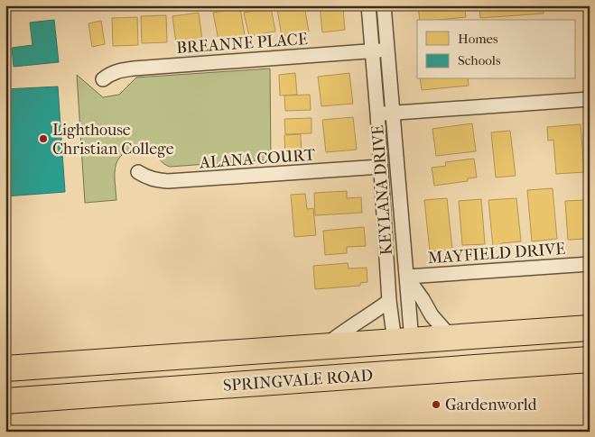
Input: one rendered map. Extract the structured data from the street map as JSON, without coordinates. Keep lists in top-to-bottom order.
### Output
{
  "streets": {
    "highway": ["KEYLANA DRIVE", "SPRINGVALE ROAD"],
    "street": ["BREANNE PLACE", "ALANA COURT", "MAYFIELD DRIVE"]
  },
  "crossings": [
    ["BREANNE PLACE", "KEYLANA DRIVE"],
    ["ALANA COURT", "KEYLANA DRIVE"],
    ["KEYLANA DRIVE", "MAYFIELD DRIVE"],
    ["KEYLANA DRIVE", "SPRINGVALE ROAD"]
  ],
  "places": ["Lighthouse Christian College", "Gardenworld"],
  "legend": ["Homes", "Schools"]
}
